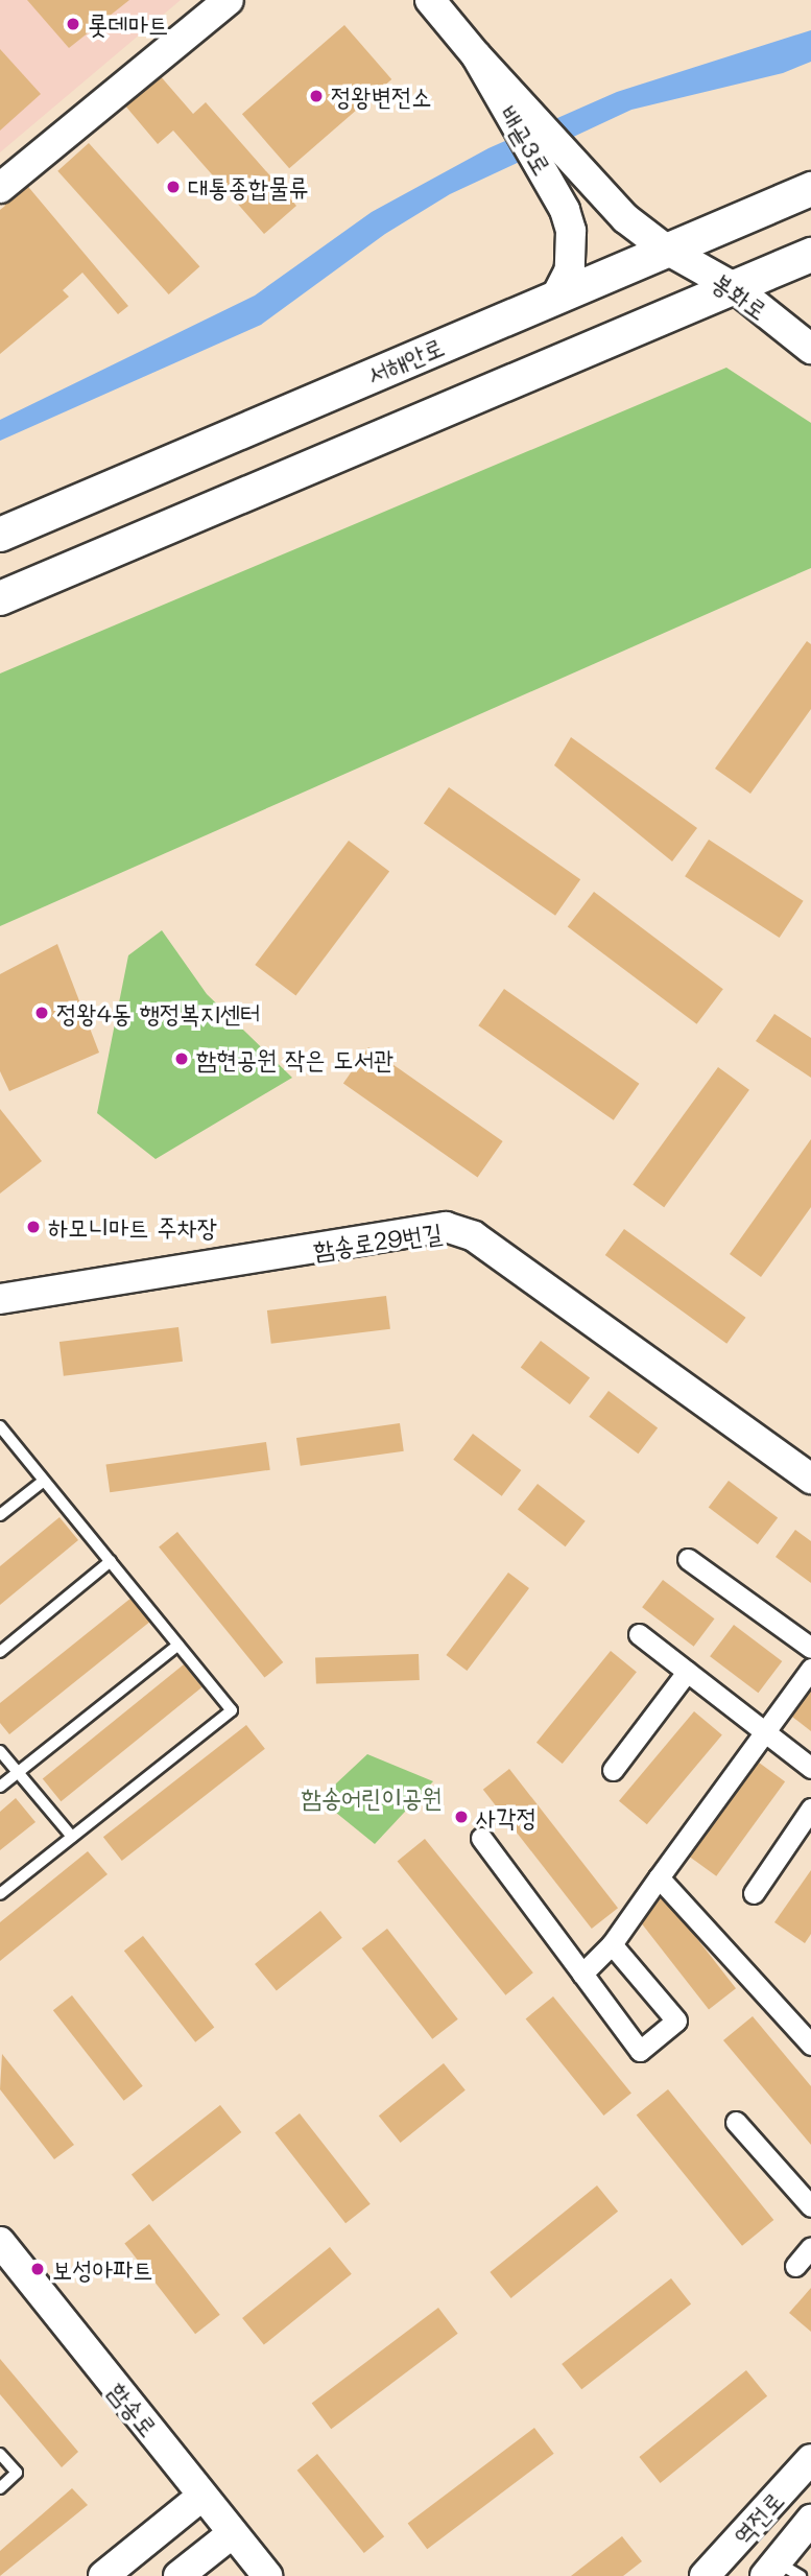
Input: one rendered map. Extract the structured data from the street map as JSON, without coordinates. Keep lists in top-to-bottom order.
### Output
{
  "streets": {
    "main road": [
      "배곧3로",
      "봉화로",
      "서해안로",
      "함송로29번길",
      "함송로",
      "역전로"
    ]
  },
  "crossings": [
    ["배곧3로", "서해안로"],
    ["봉화로", "서해안로"]
  ],
  "parks": ["함송어린이공원"],
  "places": [
    "롯데마트",
    "정왕변전소",
    "대통종합물류",
    "정왕4동 행정복지센터",
    "함현공원 작은 도서관",
    "하모니마트 주차장",
    "사각정",
    "보성아파트"
  ]
}
